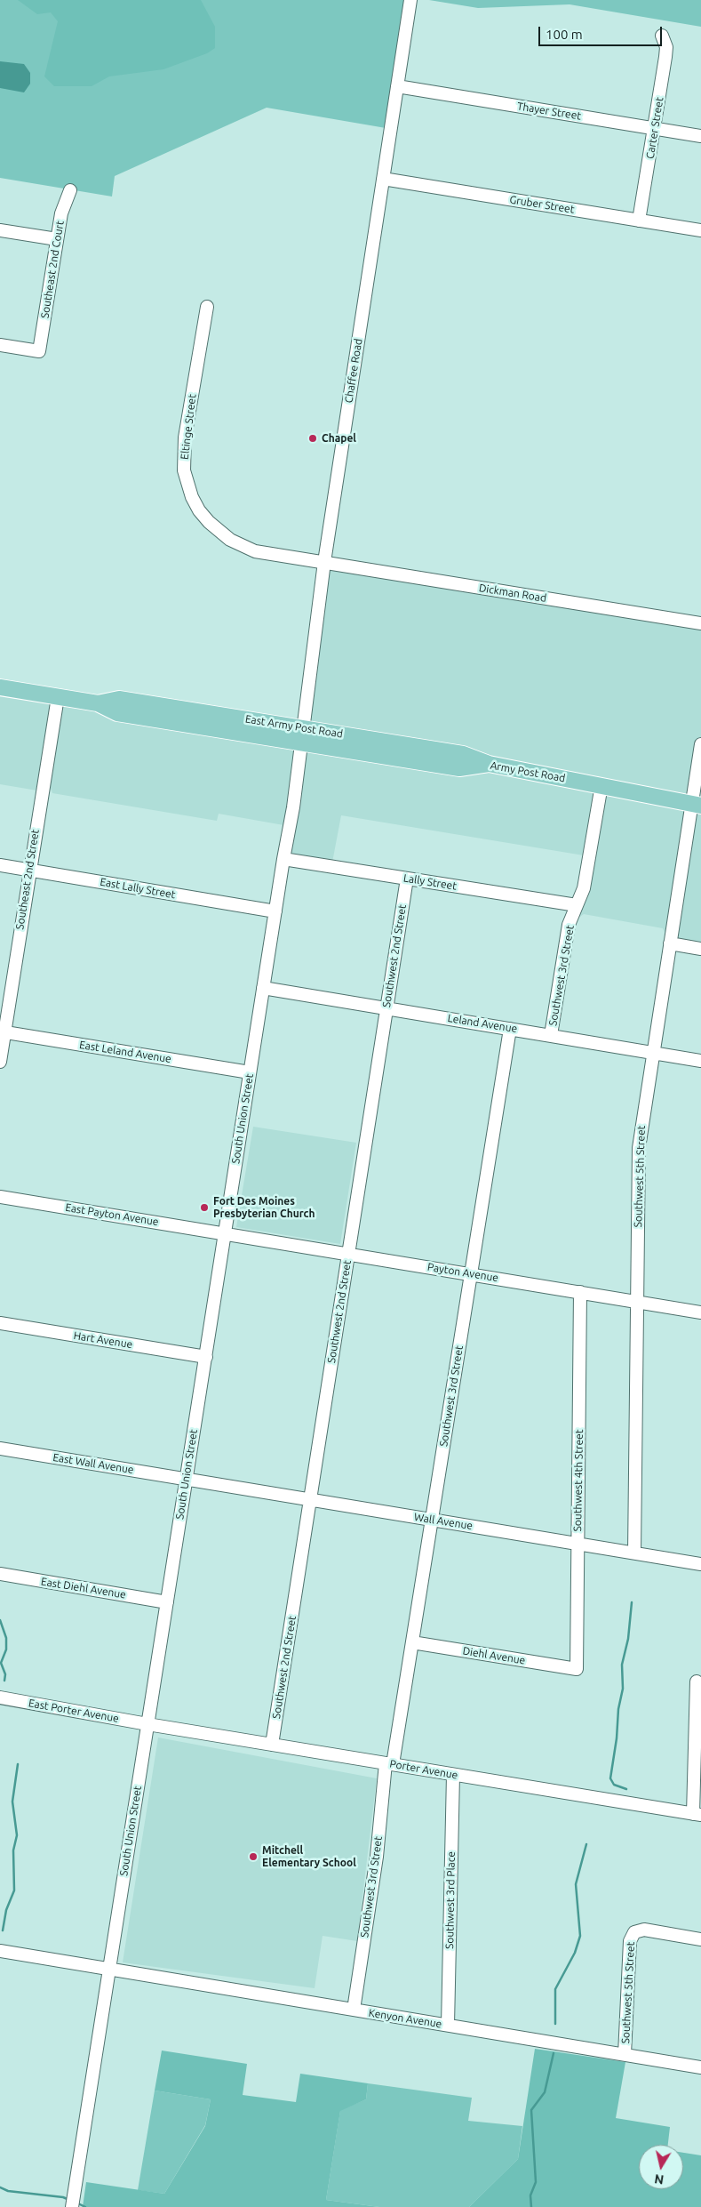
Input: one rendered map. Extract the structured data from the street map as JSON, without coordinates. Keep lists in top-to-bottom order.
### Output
{
  "streets": {
    "main road": ["East Army Post Road", "Army Post Road"],
    "street": [
      "Thayer Street",
      "Carter Street",
      "Gruber Street",
      "Southeast 2nd Court",
      "Chaffee Road",
      "Eltinge Street",
      "Dickman Road",
      "Southeast 2nd Street",
      "Lally Street",
      "East Lally Street",
      "Southwest 2nd Street",
      "Southwest 3rd Street",
      "Leland Avenue",
      "East Leland Avenue",
      "South Union Street",
      "Southwest 5th Street",
      "East Payton Avenue",
      "Payton Avenue",
      "Hart Avenue",
      "East Wall Avenue",
      "Southwest 4th Street",
      "Wall Avenue",
      "East Diehl Avenue",
      "Diehl Avenue",
      "East Porter Avenue",
      "Porter Avenue",
      "Southwest 3rd Place",
      "Kenyon Avenue"
    ]
  },
  "crossings": [
    ["Thayer Street", "Carter Street"],
    ["Thayer Street", "Chaffee Road"],
    ["Carter Street", "Gruber Street"],
    ["Gruber Street", "Chaffee Road"],
    ["Chaffee Road", "Eltinge Street"],
    ["Chaffee Road", "Dickman Road"],
    ["Chaffee Road", "East Army Post Road"],
    ["Chaffee Road", "Army Post Road"],
    ["Chaffee Road", "South Union Street"],
    ["Eltinge Street", "Dickman Road"],
    ["East Army Post Road", "Army Post Road"],
    ["East Army Post Road", "Southeast 2nd Street"],
    ["East Army Post Road", "South Union Street"],
    ["Army Post Road", "Southwest 3rd Street"],
    ["Army Post Road", "South Union Street"],
    ["Army Post Road", "Southwest 5th Street"],
    ["Southeast 2nd Street", "East Lally Street"],
    ["Southeast 2nd Street", "East Leland Avenue"],
    ["Lally Street", "Southwest 2nd Street"],
    ["Lally Street", "Southwest 3rd Street"],
    ["Lally Street", "South Union Street"],
    ["East Lally Street", "South Union Street"],
    ["Southwest 2nd Street", "Leland Avenue"],
    ["Southwest 2nd Street", "Payton Avenue"],
    ["Southwest 2nd Street", "Wall Avenue"],
    ["Southwest 2nd Street", "Porter Avenue"],
    ["Southwest 3rd Street", "Leland Avenue"],
    ["Southwest 3rd Street", "Payton Avenue"],
    ["Southwest 3rd Street", "Wall Avenue"],
    ["Southwest 3rd Street", "Diehl Avenue"],
    ["Southwest 3rd Street", "Porter Avenue"],
    ["Southwest 3rd Street", "Kenyon Avenue"],
    ["Leland Avenue", "South Union Street"],
    ["Leland Avenue", "Southwest 5th Street"],
    ["East Leland Avenue", "South Union Street"],
    ["South Union Street", "East Payton Avenue"],
    ["South Union Street", "Payton Avenue"],
    ["South Union Street", "Hart Avenue"],
    ["South Union Street", "East Wall Avenue"],
    ["South Union Street", "Wall Avenue"],
    ["South Union Street", "East Diehl Avenue"],
    ["South Union Street", "East Porter Avenue"],
    ["South Union Street", "Porter Avenue"],
    ["South Union Street", "Kenyon Avenue"],
    ["Southwest 5th Street", "Payton Avenue"],
    ["Southwest 5th Street", "Wall Avenue"],
    ["Southwest 5th Street", "Kenyon Avenue"],
    ["East Payton Avenue", "Payton Avenue"],
    ["Payton Avenue", "Southwest 4th Street"],
    ["East Wall Avenue", "Wall Avenue"],
    ["Southwest 4th Street", "Wall Avenue"],
    ["Southwest 4th Street", "Diehl Avenue"],
    ["East Porter Avenue", "Porter Avenue"],
    ["Porter Avenue", "Southwest 3rd Place"],
    ["Southwest 3rd Place", "Kenyon Avenue"]
  ],
  "places": ["Chapel", "Fort Des Moines Presbyterian Church", "Mitchell Elementary School"],
  "scale_bar": "100 m",
  "north": "bottom"
}
